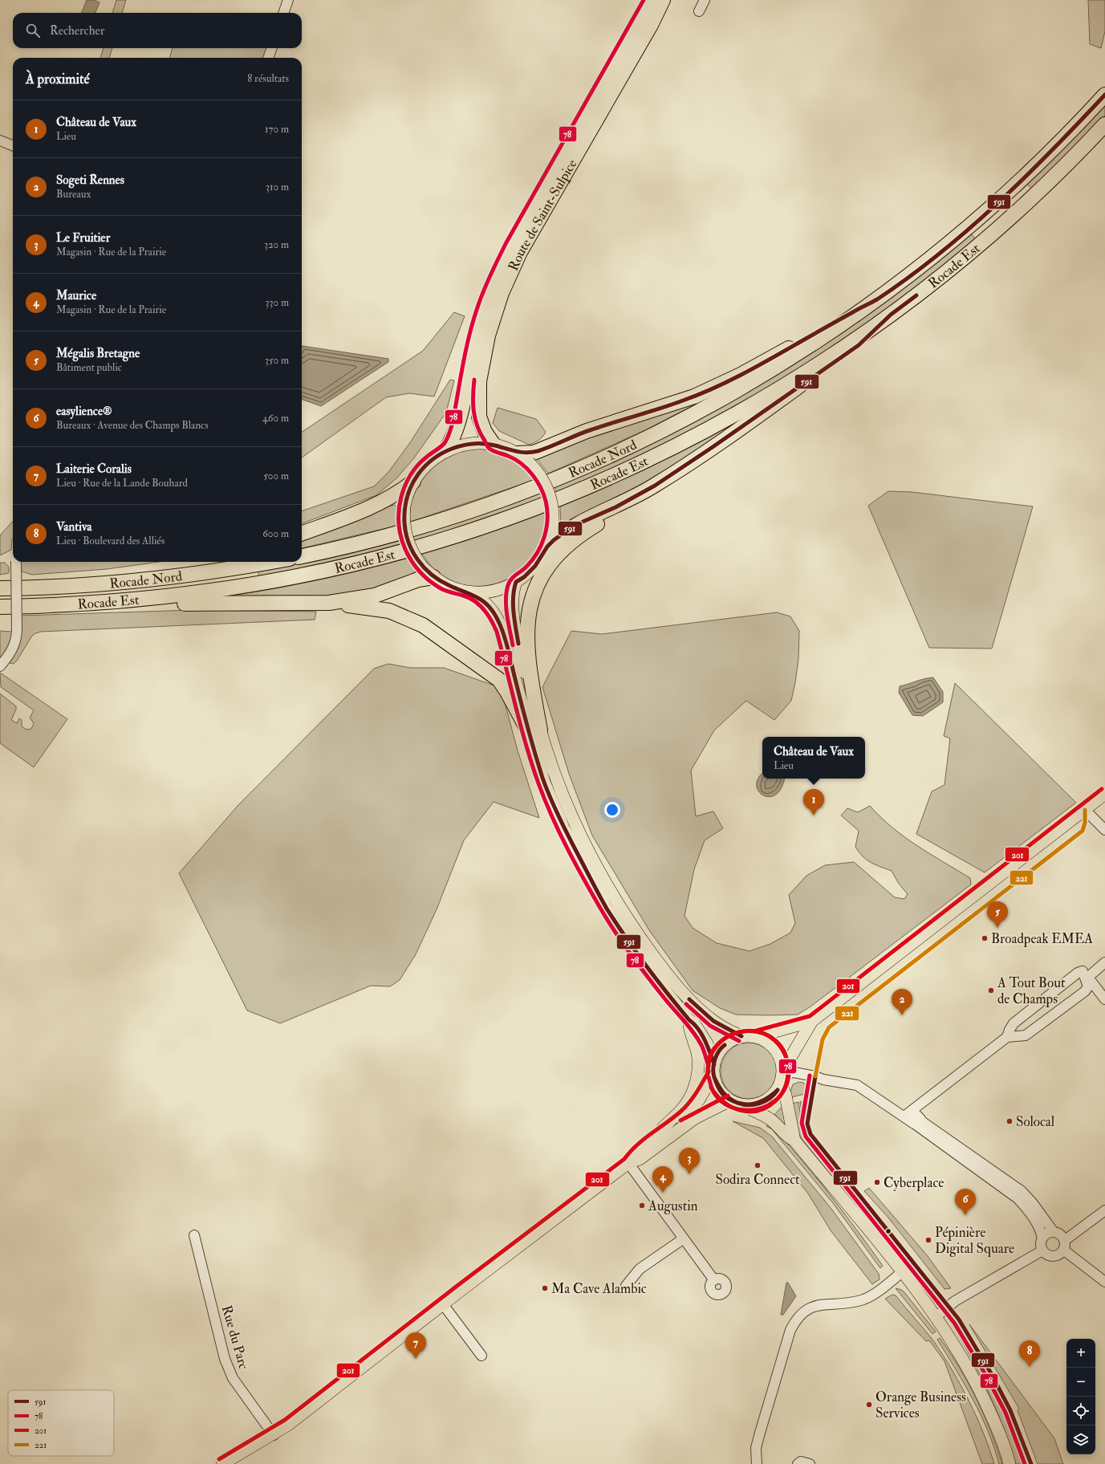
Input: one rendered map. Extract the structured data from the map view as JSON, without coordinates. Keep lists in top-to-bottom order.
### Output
{
  "streets": {
    "highway": ["Route de Saint-Sulpice", "Rocade Est", "Rocade Nord"],
    "street": ["Rue du Parc"]
  },
  "crossings": [
    ["Rocade Est", "Rocade Nord"]
  ],
  "places": [
    "Broadpeak EMEA",
    "A Tout Bout de Champs",
    "Solocal",
    "Sodira Connect",
    "Cyberplace",
    "Augustin",
    "Pépinière Digital Square",
    "Ma Cave Alambic",
    "Orange Business Services"
  ],
  "lines": [
    "transit line 78",
    "transit line 591",
    "transit line 201",
    "transit line 221"
  ],
  "legend": [
    "591",
    "78",
    "201",
    "221"
  ],
  "page": {
    "search": "Rechercher",
    "heading": ["À proximité", "8 résultats"],
    "list": [
      {
        "mark": "1",
        "name": "Château de Vaux",
        "note": "Lieu",
        "value": "170 m"
      },
      {
        "mark": "2",
        "name": "Sogeti Rennes",
        "note": "Bureaux",
        "value": "310 m"
      },
      {
        "mark": "3",
        "name": "Le Fruitier",
        "note": "Magasin · Rue de la Prairie",
        "value": "320 m"
      },
      {
        "mark": "4",
        "name": "Maurice",
        "note": "Magasin · Rue de la Prairie",
        "value": "330 m"
      },
      {
        "mark": "5",
        "name": "Mégalis Bretagne",
        "note": "Bâtiment public",
        "value": "350 m"
      },
      {
        "mark": "6",
        "name": "easylience®",
        "note": "Bureaux · Avenue des Champs Blancs",
        "value": "460 m"
      },
      {
        "mark": "7",
        "name": "Laiterie Coralis",
        "note": "Lieu · Rue de la Lande Bouhard",
        "value": "500 m"
      },
      {
        "mark": "8",
        "name": "Vantiva",
        "note": "Lieu · Boulevard des Alliés",
        "value": "600 m"
      }
    ],
    "popup": ["Château de Vaux", "Lieu"],
    "pins": [
      "1",
      "5",
      "2",
      "3",
      "4",
      "6",
      "7",
      "8"
    ],
    "map_buttons": ["+", "−"]
  }
}
